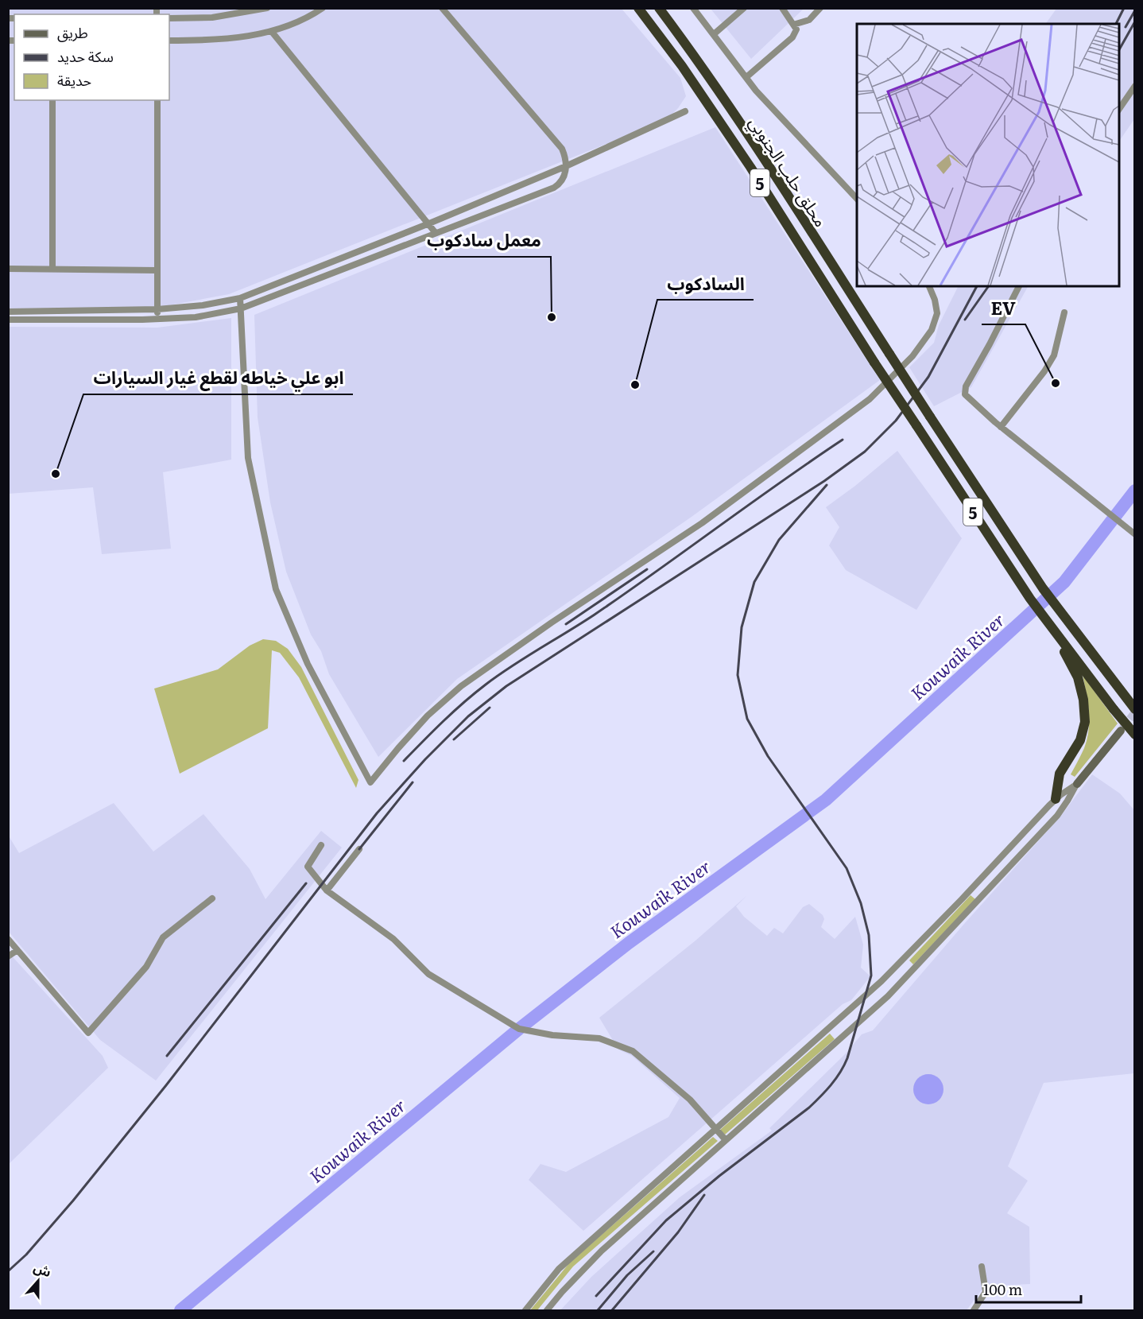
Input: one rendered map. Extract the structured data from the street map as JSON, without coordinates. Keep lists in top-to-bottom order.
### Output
{
  "streets": {
    "highway": ["محلق حلب الجنوبي", "5"]
  },
  "water": ["Kouwaik River"],
  "places": [
    "معمل سادكوب",
    "EV",
    "السادكوب",
    "ابو علي خياطه لقطع غيار السيارات"
  ],
  "legend": ["طريق", "سكة حديد", "حديقة"],
  "scale_bar": "100 m",
  "north": "top"
}
